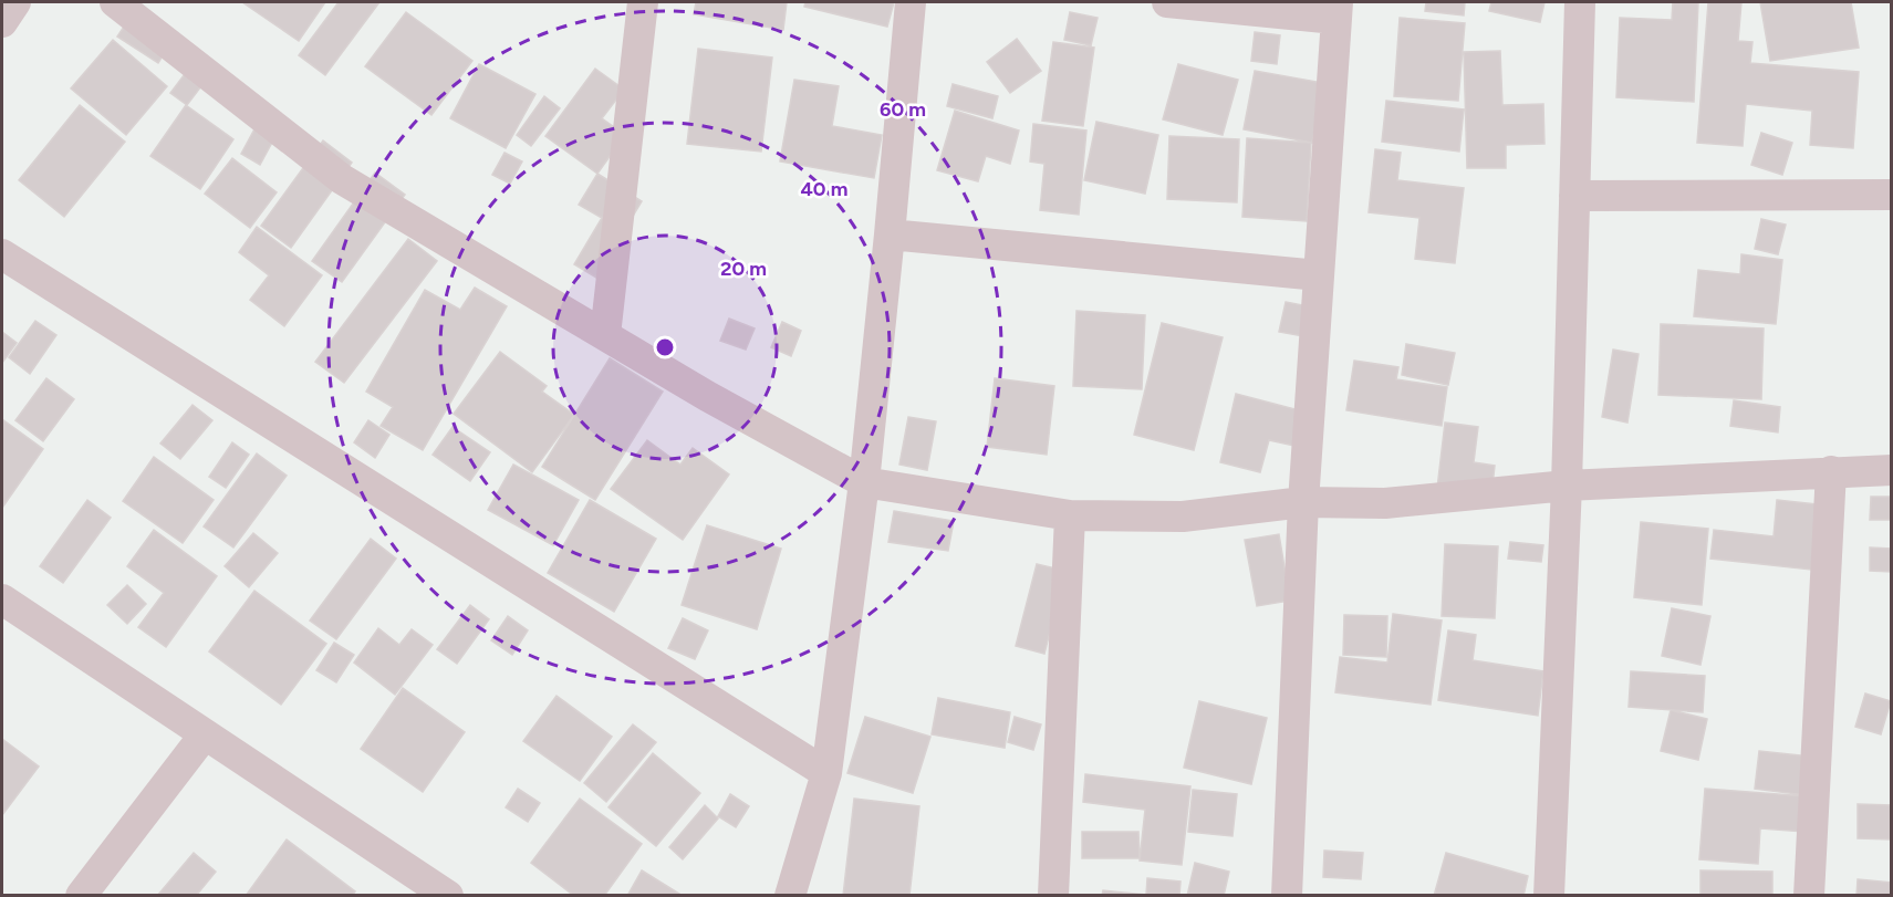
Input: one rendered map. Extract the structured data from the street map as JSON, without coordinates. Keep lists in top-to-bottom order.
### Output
{
  "rings": ["60 m", "40 m", "20 m"]
}
